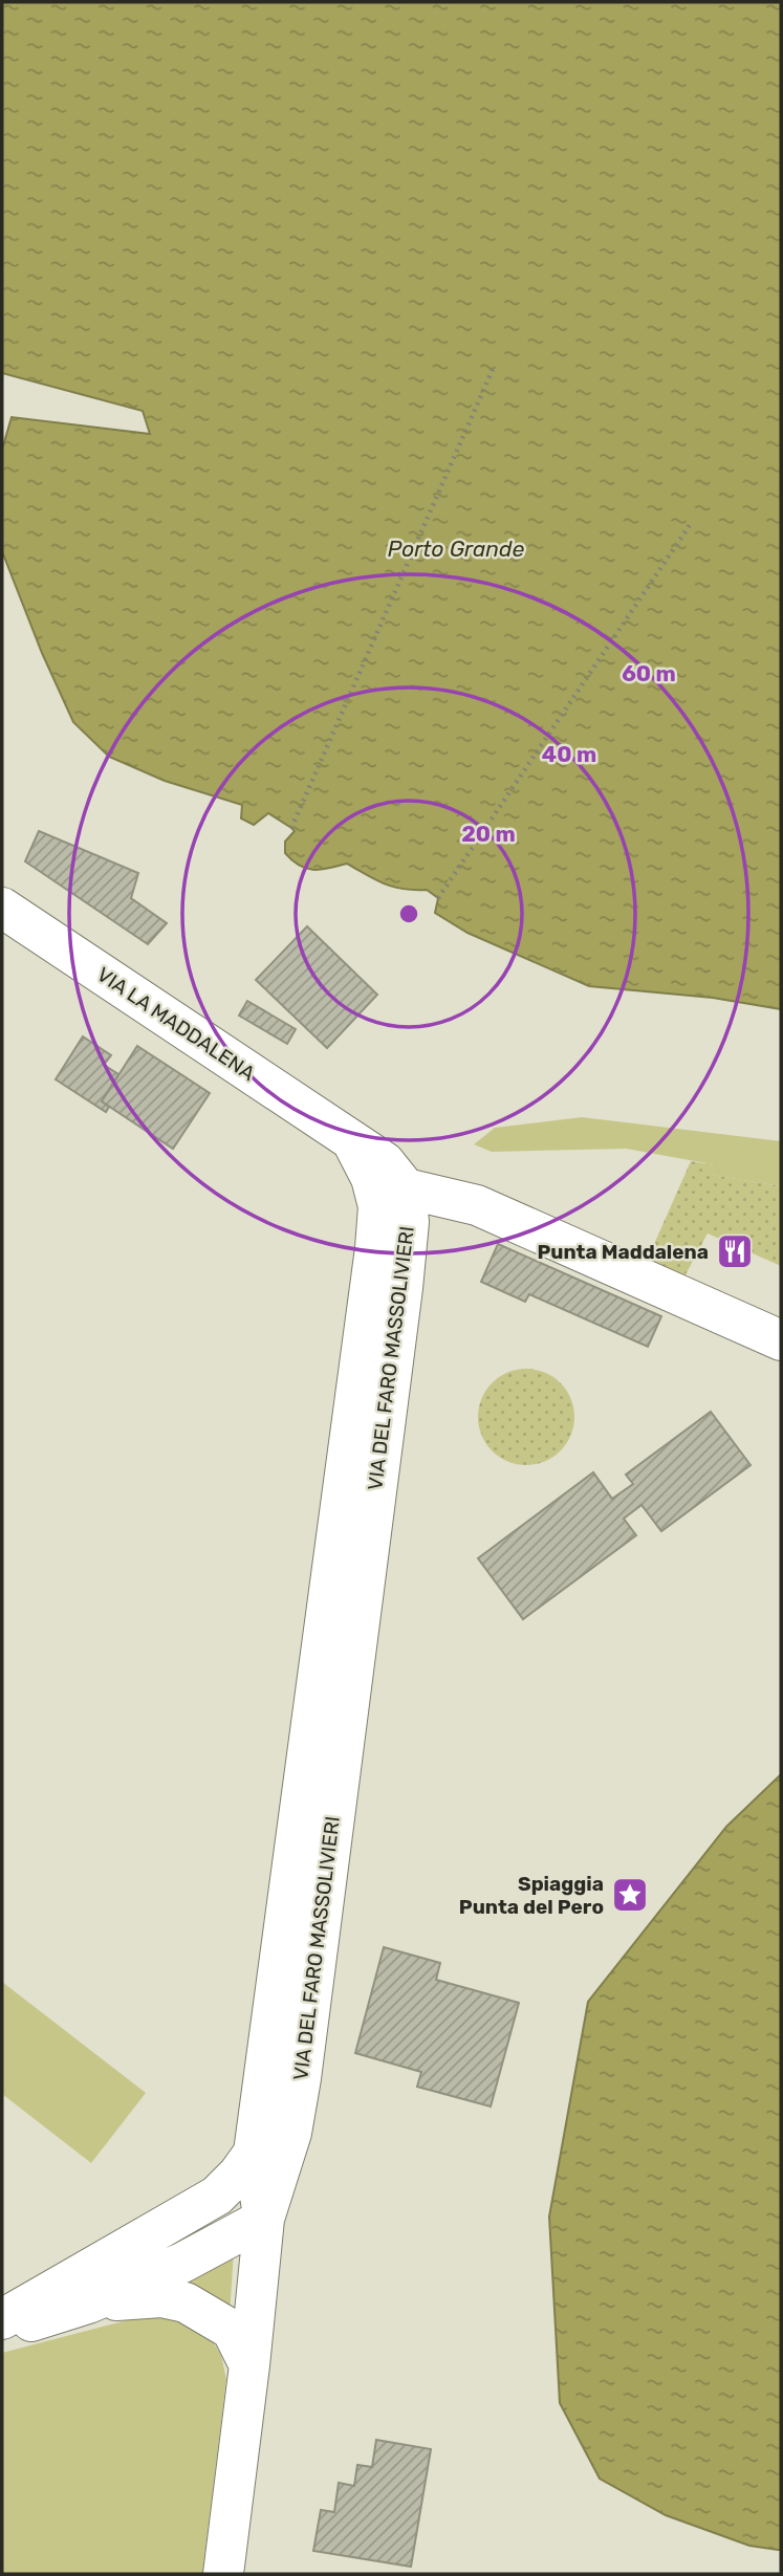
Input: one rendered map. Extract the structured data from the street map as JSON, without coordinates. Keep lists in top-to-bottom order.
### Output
{
  "streets": {
    "street": ["VIA LA MADDALENA", "VIA DEL FARO MASSOLIVIERI"]
  },
  "crossings": [
    ["VIA LA MADDALENA", "VIA DEL FARO MASSOLIVIERI"]
  ],
  "water": ["Porto Grande"],
  "places": {
    "restaurant": ["Punta Maddalena"],
    "place": ["Spiaggia Punta del Pero"]
  },
  "rings": ["60 m", "40 m", "20 m"]
}
